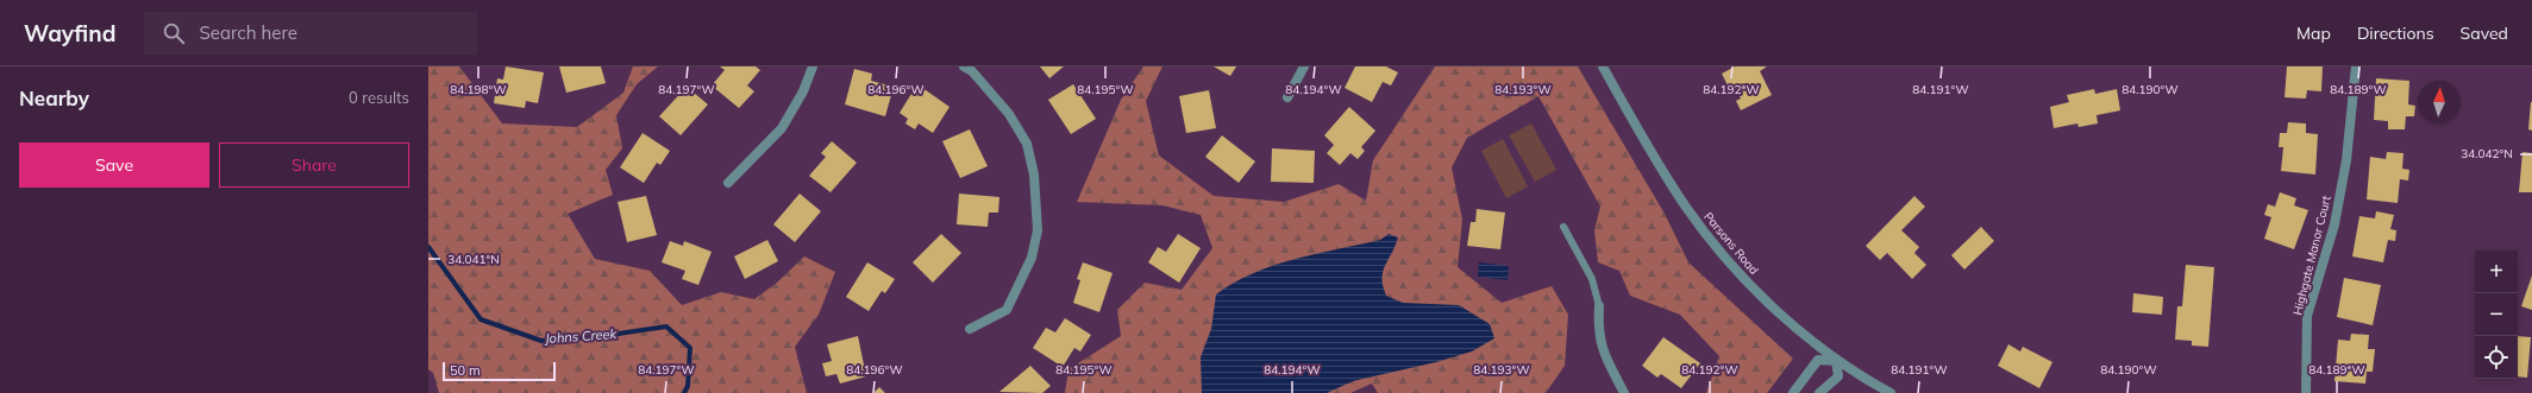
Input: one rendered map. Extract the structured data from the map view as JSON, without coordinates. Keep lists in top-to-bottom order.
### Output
{
  "streets": {
    "street": ["Parsons Road", "Highgate Manor Court"]
  },
  "water": ["Johns Creek"],
  "scale_bar": "50 m",
  "north": "top",
  "page": {
    "header": "Wayfind",
    "search": "Search here",
    "nav": ["Map", "Directions", "Saved"],
    "heading": ["Nearby", "0 results"],
    "buttons": ["Save", "Share"],
    "map_buttons": ["+", "−"],
    "scale": "50 m"
  },
  "coordinates": [
    "84.198°W",
    "84.197°W",
    "84.196°W",
    "84.195°W",
    "84.194°W",
    "84.193°W",
    "84.192°W",
    "84.191°W",
    "84.190°W",
    "84.189°W",
    "34.042°N",
    "34.041°N"
  ]
}
